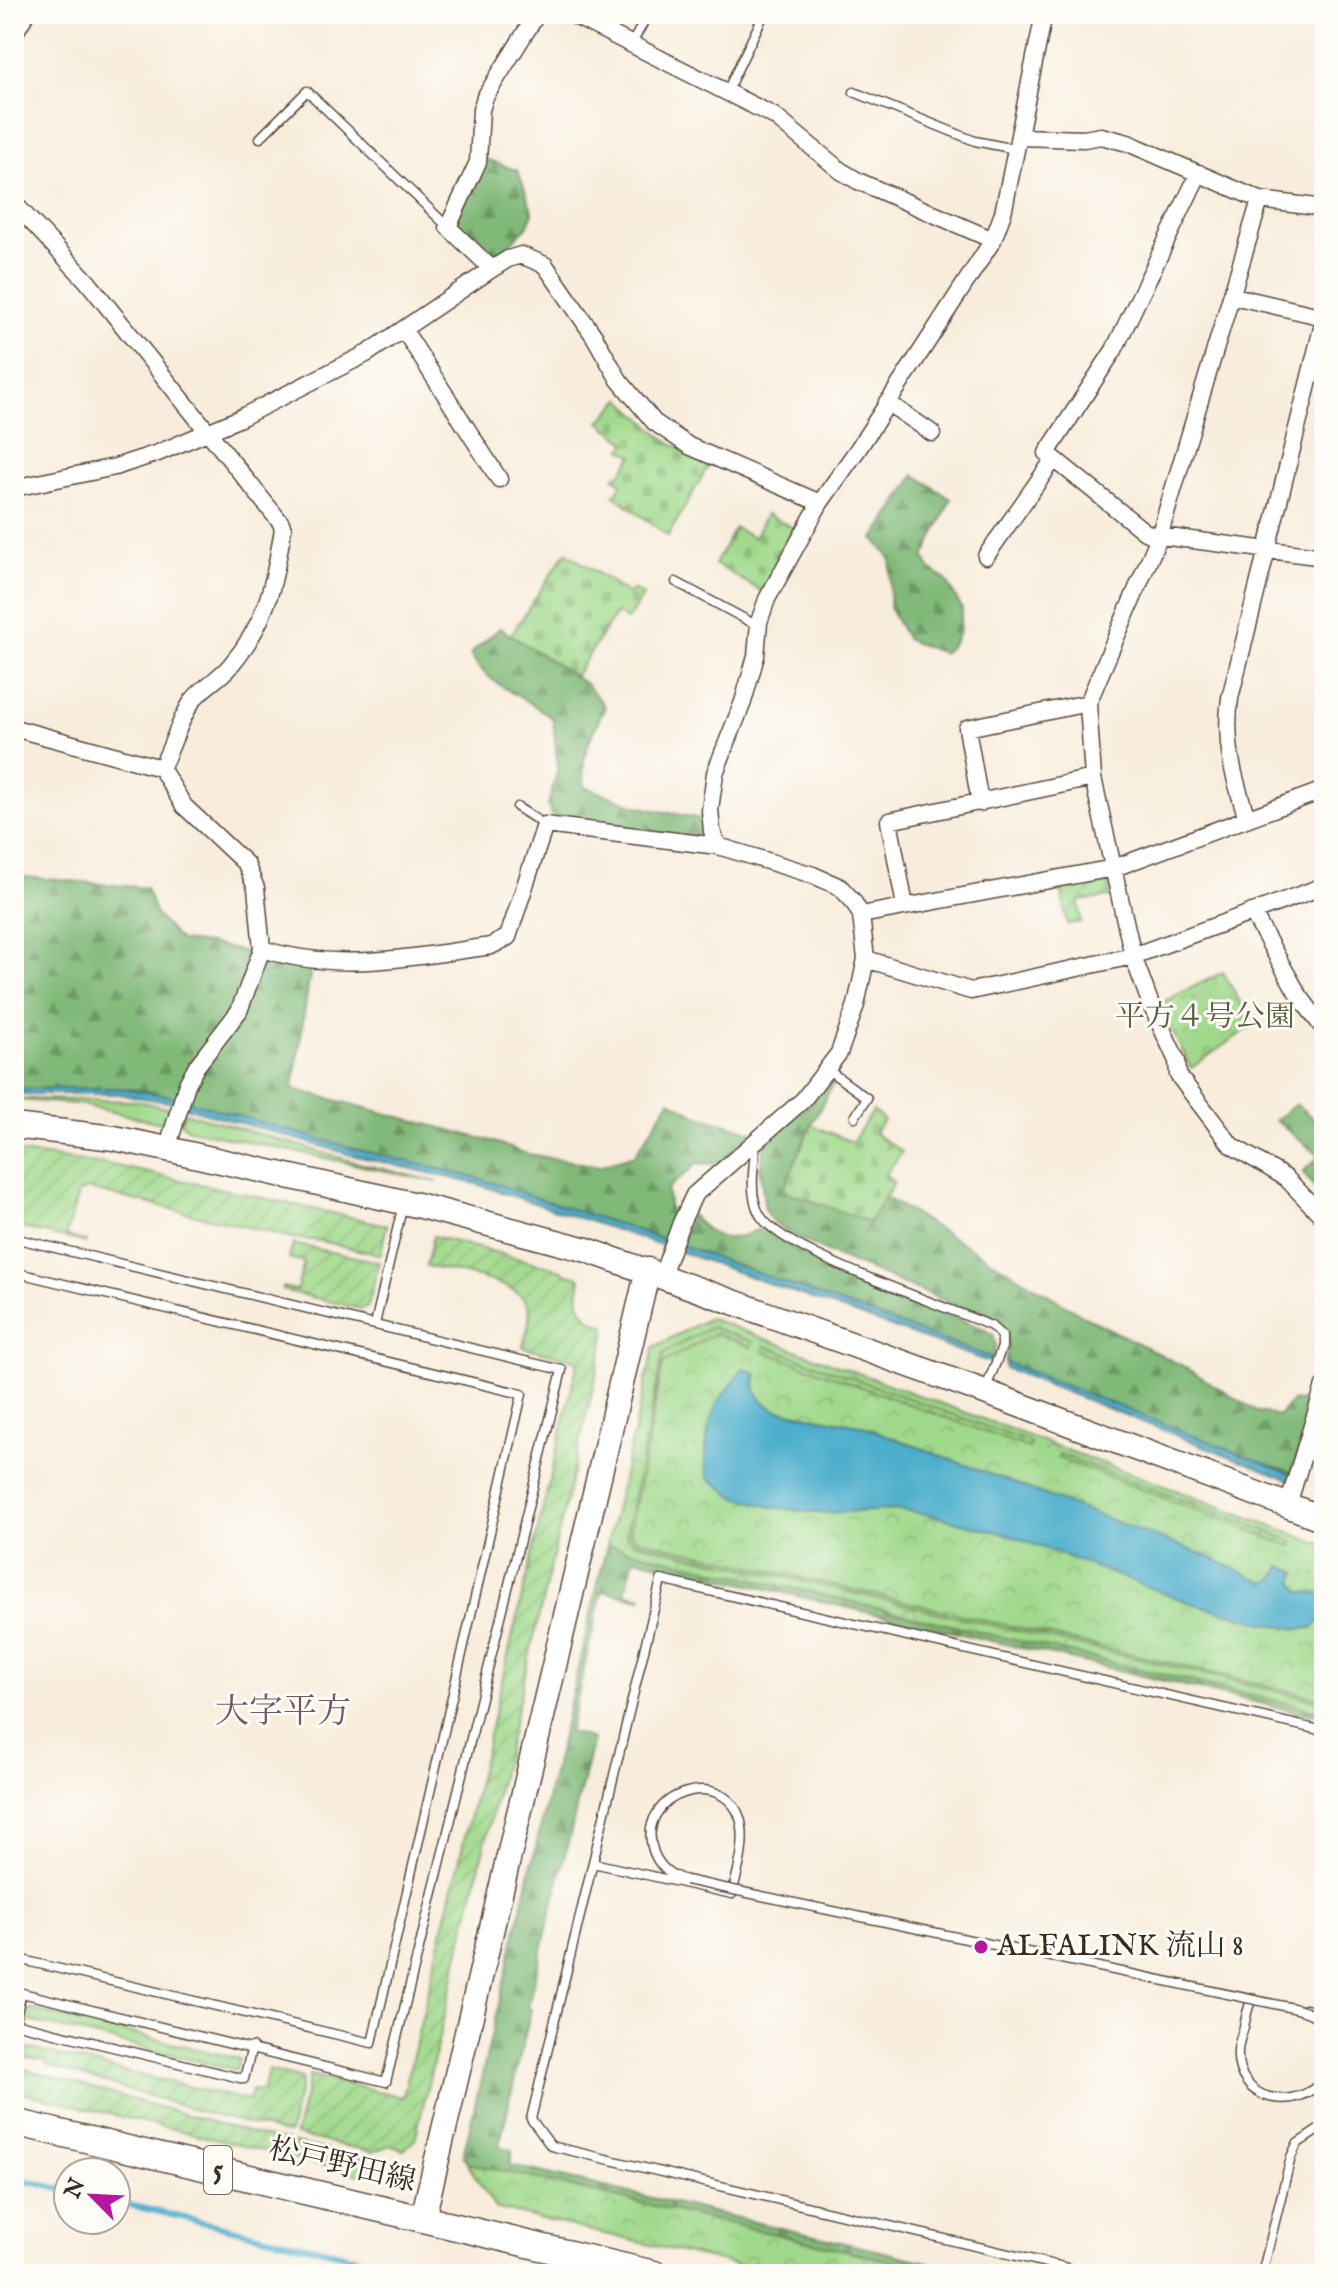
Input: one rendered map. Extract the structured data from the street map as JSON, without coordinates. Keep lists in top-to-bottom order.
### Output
{
  "streets": {
    "main road": ["松戸野田線", "5"]
  },
  "districts": ["大字平方"],
  "parks": ["平方４号公園"],
  "places": ["ALFALINK 流山 8"],
  "north": "top left"
}
